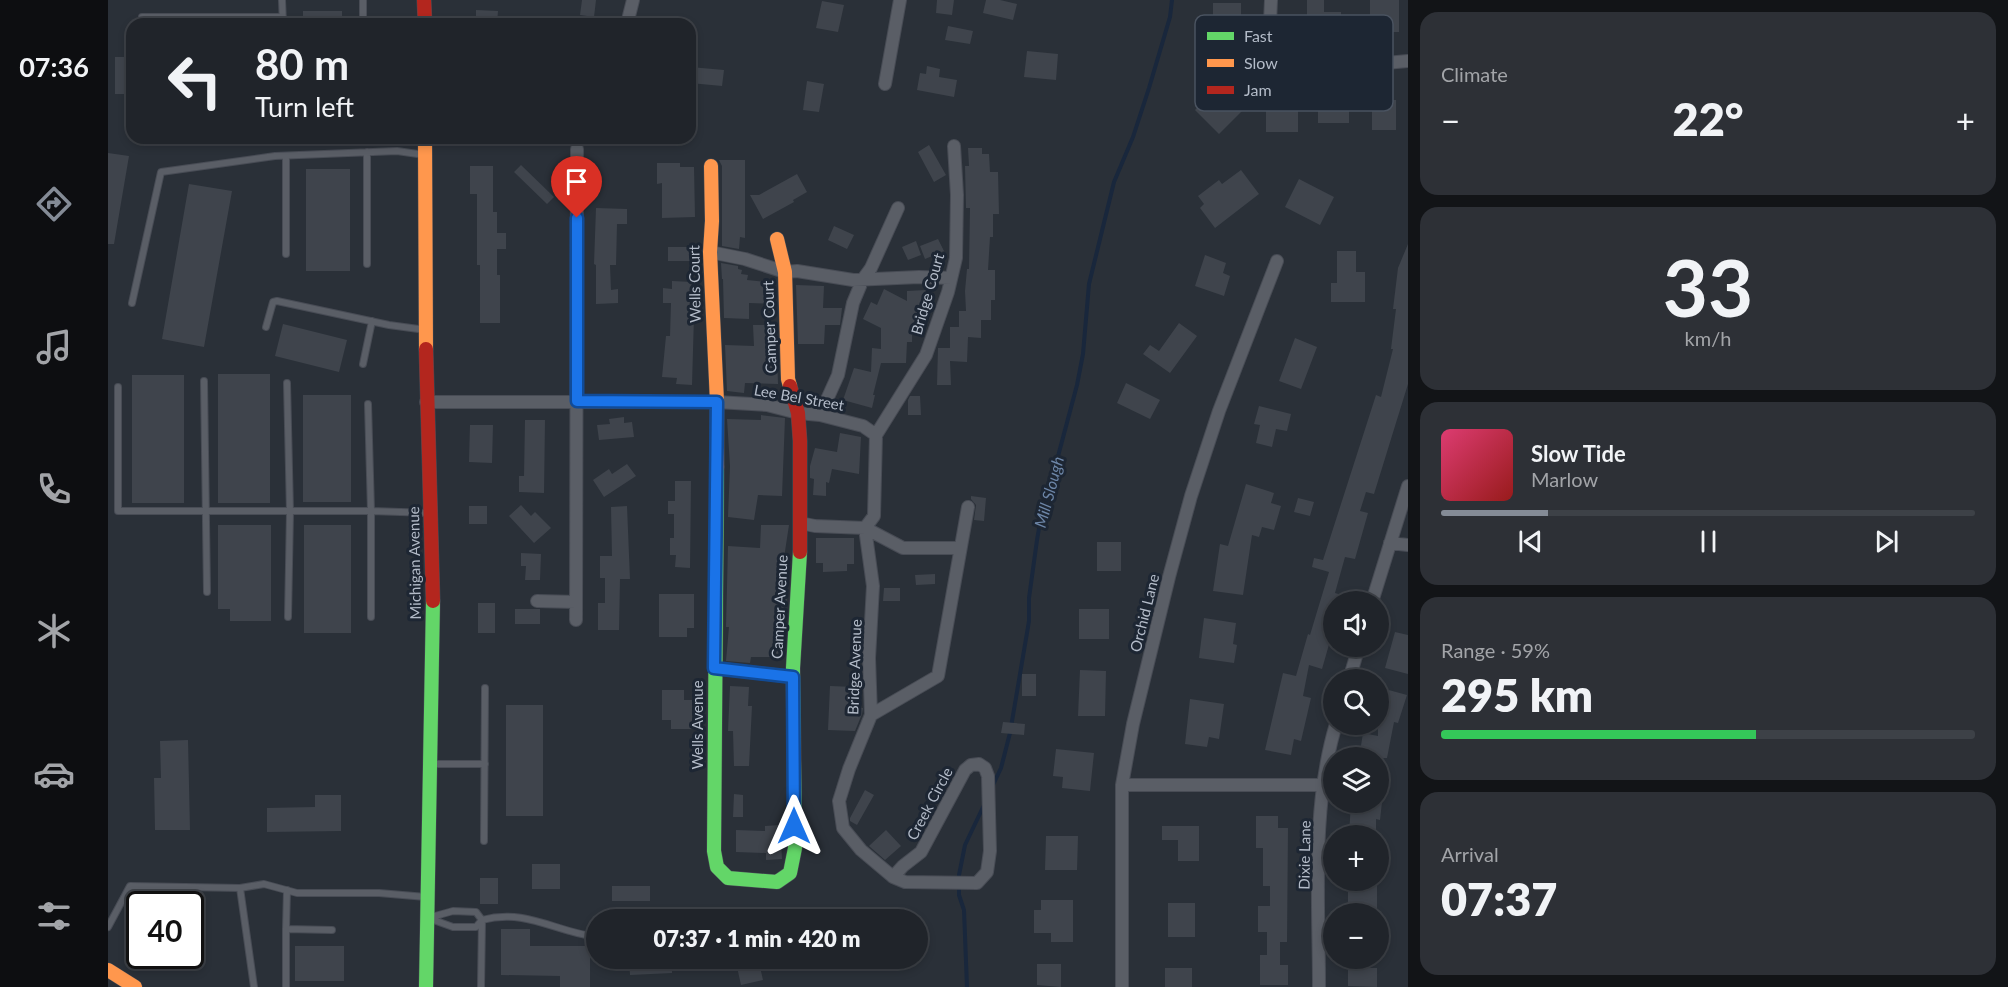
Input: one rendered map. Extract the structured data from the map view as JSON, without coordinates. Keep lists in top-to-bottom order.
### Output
{
  "streets": {
    "street": [
      "Wells Court",
      "Bridge Court",
      "Camper Court",
      "Lee Bel Street",
      "Michigan Avenue",
      "Camper Avenue",
      "Orchid Lane",
      "Bridge Avenue",
      "Wells Avenue",
      "Creek Circle",
      "Dixie Lane"
    ]
  },
  "crossings": [
    ["Wells Court", "Lee Bel Street"],
    ["Wells Court", "Wells Avenue"],
    ["Bridge Court", "Lee Bel Street"],
    ["Bridge Court", "Bridge Avenue"],
    ["Camper Court", "Lee Bel Street"],
    ["Camper Court", "Camper Avenue"],
    ["Lee Bel Street", "Michigan Avenue"],
    ["Lee Bel Street", "Camper Avenue"],
    ["Lee Bel Street", "Bridge Avenue"],
    ["Lee Bel Street", "Wells Avenue"],
    ["Camper Avenue", "Wells Avenue"],
    ["Bridge Avenue", "Creek Circle"]
  ],
  "water": ["Mill Slough"],
  "legend": ["Fast", "Slow", "Jam"],
  "page": {
    "tabs": "07:36",
    "tile": [
      "Climate",
      ["33", "km/h"],
      ["Range · 59%", "295 km"],
      ["Arrival", "07:37"]
    ],
    "turn": ["80 m", "Turn left"],
    "heat": ["−", "22°", "+"],
    "song": ["Slow Tide", "Marlow"],
    "map_buttons": ["+", "−"],
    "limit": "40",
    "trip": "07:37 · 1 min · 420 m"
  }
}
